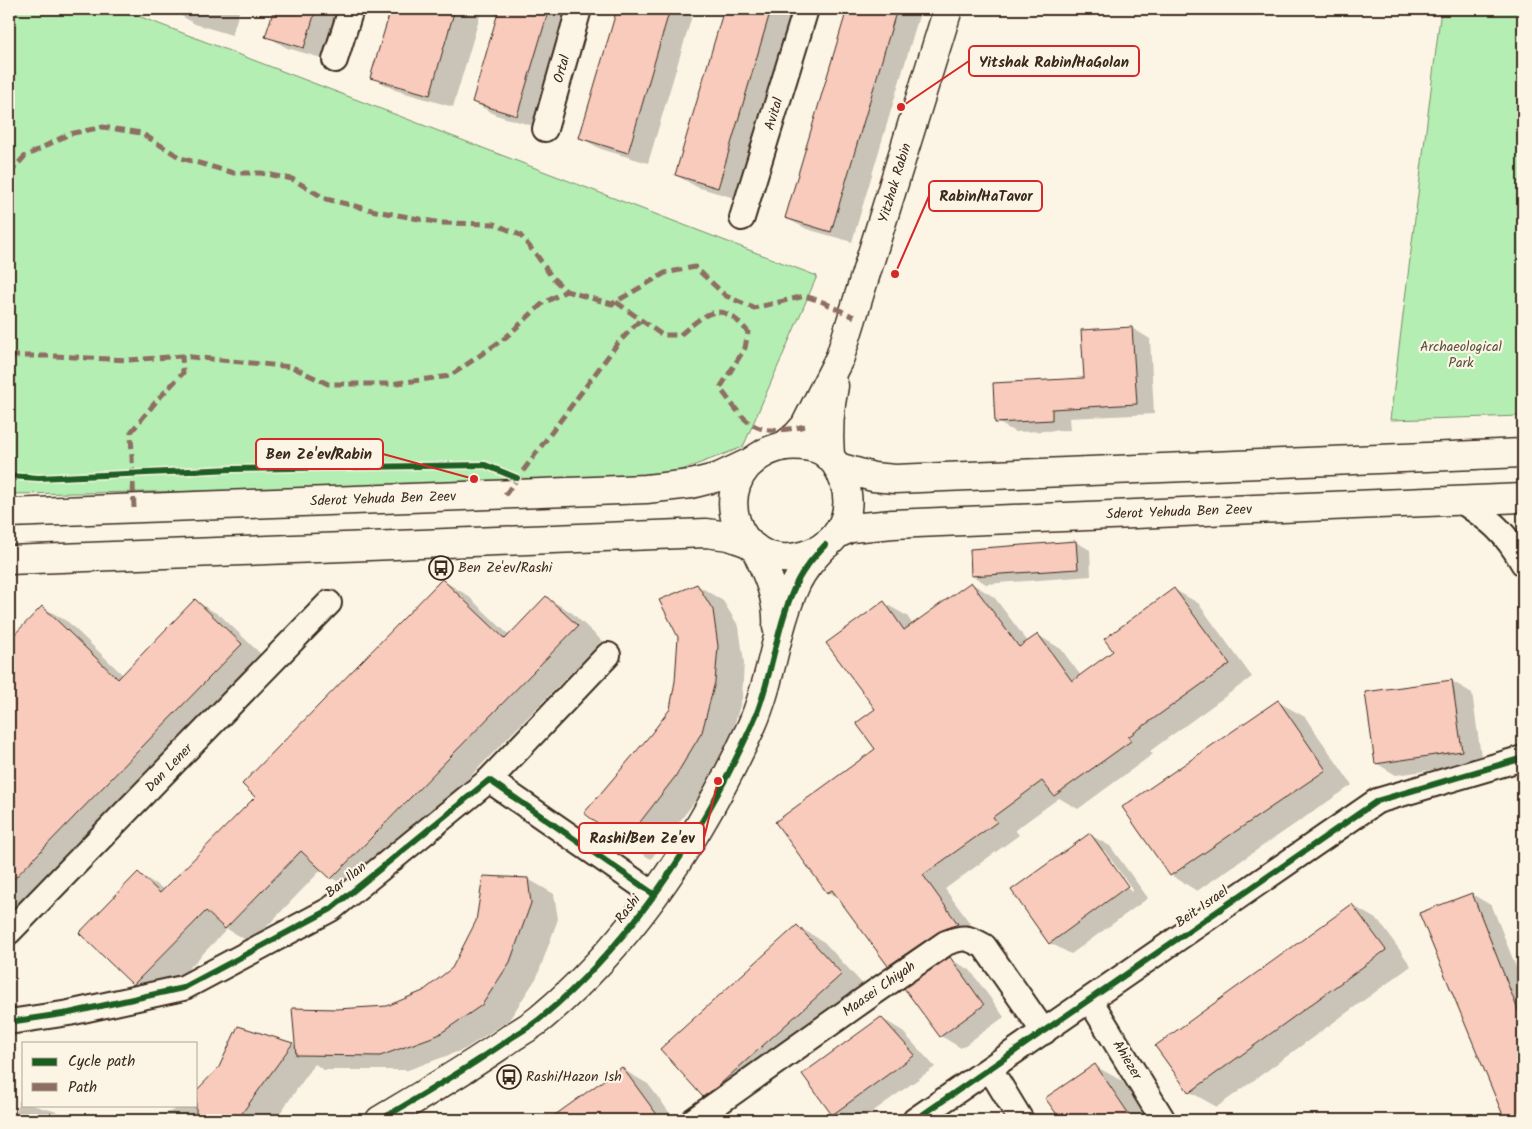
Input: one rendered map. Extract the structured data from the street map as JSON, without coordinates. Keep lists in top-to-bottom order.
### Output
{
  "streets": {
    "main road": ["Yitzhak Rabin", "Sderot Yehuda Ben Zeev", "Rashi"],
    "street": [
      "Ortal",
      "Avital",
      "Dan Lener",
      "Bar Ilan",
      "Beit Israel",
      "Maasei Chiyah",
      "Ahiezer"
    ]
  },
  "crossings": [
    ["Yitzhak Rabin", "Sderot Yehuda Ben Zeev"],
    ["Yitzhak Rabin", "Rashi"],
    ["Sderot Yehuda Ben Zeev", "Rashi"],
    ["Beit Israel", "Maasei Chiyah"],
    ["Beit Israel", "Ahiezer"]
  ],
  "parks": ["Archaeological Park"],
  "places": {
    "other": [
      "Yitshak Rabin/HaGolan",
      "Rabin/HaTavor",
      "Ben Ze'ev/Rabin",
      "Rashi/Ben Ze'ev"
    ],
    "bus stop": ["Ben Ze'ev/Rashi", "Rashi/Hazon Ish"]
  },
  "legend": ["Cycle path", "Path"]
}
